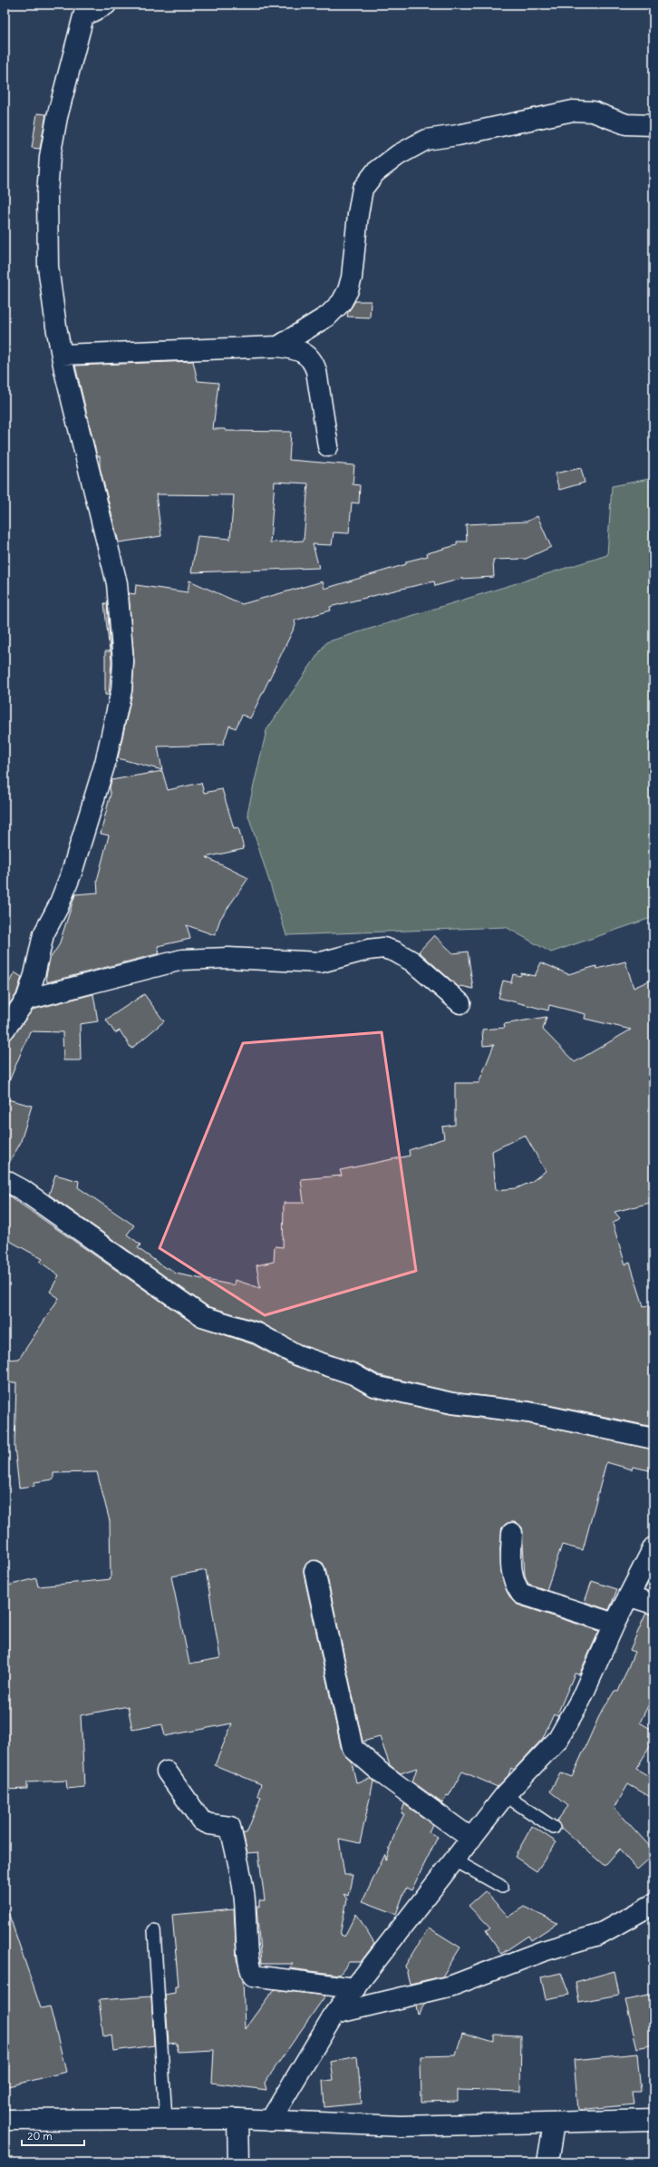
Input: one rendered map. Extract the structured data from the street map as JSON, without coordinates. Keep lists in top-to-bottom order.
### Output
{
  "scale_bar": "20 m"
}
